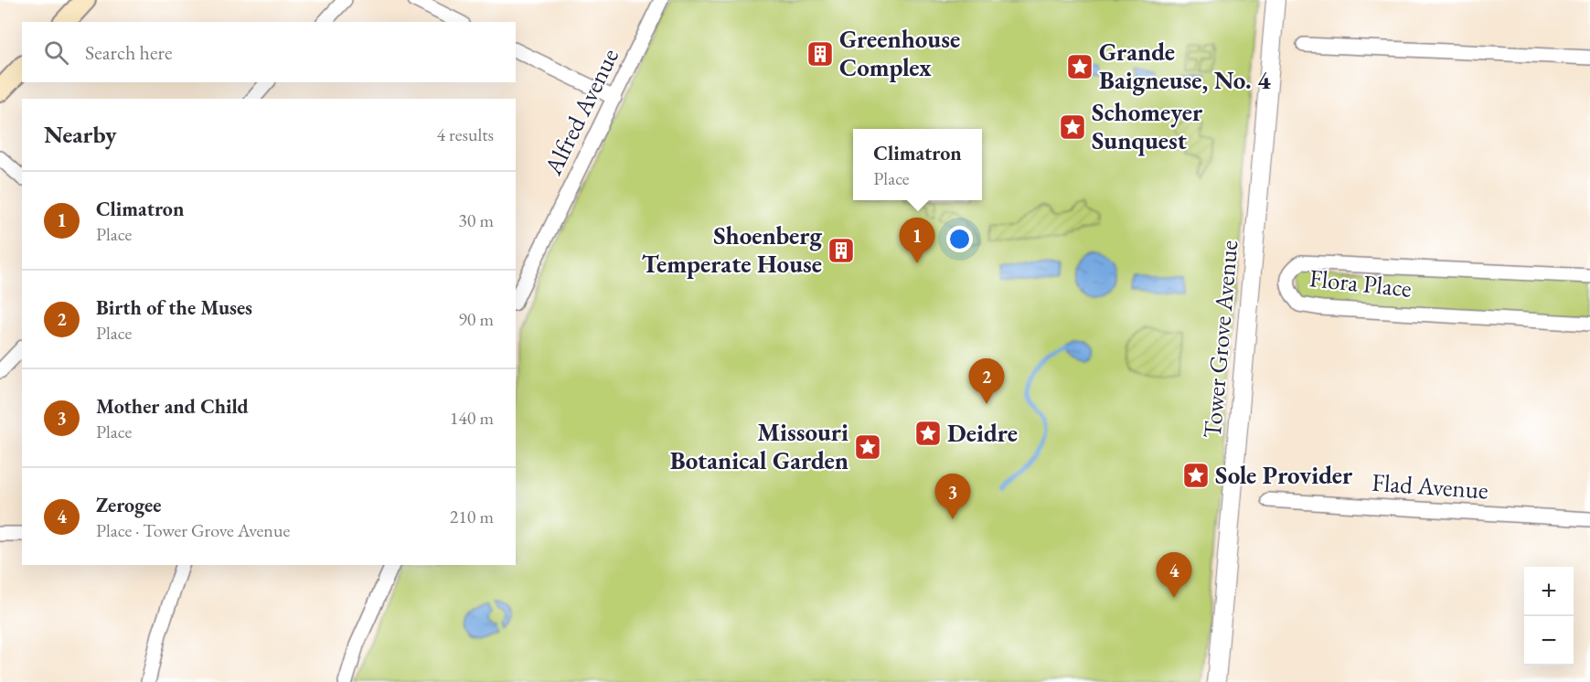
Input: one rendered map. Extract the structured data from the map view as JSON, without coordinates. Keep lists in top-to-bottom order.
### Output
{
  "streets": {
    "street": [
      "Alfred Avenue",
      "Flora Place",
      "Tower Grove Avenue",
      "Flad Avenue"
    ]
  },
  "places": {
    "building": ["Greenhouse Complex", "Shoenberg Temperate House"],
    "place": [
      "Grande Baigneuse, No. 4",
      "Schomeyer Sunquest",
      "Deidre",
      "Missouri Botanical Garden",
      "Sole Provider"
    ]
  },
  "page": {
    "search": "Search here",
    "heading": ["Nearby", "4 results"],
    "popup": ["Climatron", "Place"],
    "list": [
      {
        "mark": "1",
        "name": "Climatron",
        "note": "Place",
        "value": "30 m"
      },
      {
        "mark": "2",
        "name": "Birth of the Muses",
        "note": "Place",
        "value": "90 m"
      },
      {
        "mark": "3",
        "name": "Mother and Child",
        "note": "Place",
        "value": "140 m"
      },
      {
        "mark": "4",
        "name": "Zerogee",
        "note": "Place · Tower Grove Avenue",
        "value": "210 m"
      }
    ],
    "pins": [
      "1",
      "2",
      "3",
      "4"
    ],
    "map_buttons": ["+", "−"]
  }
}
